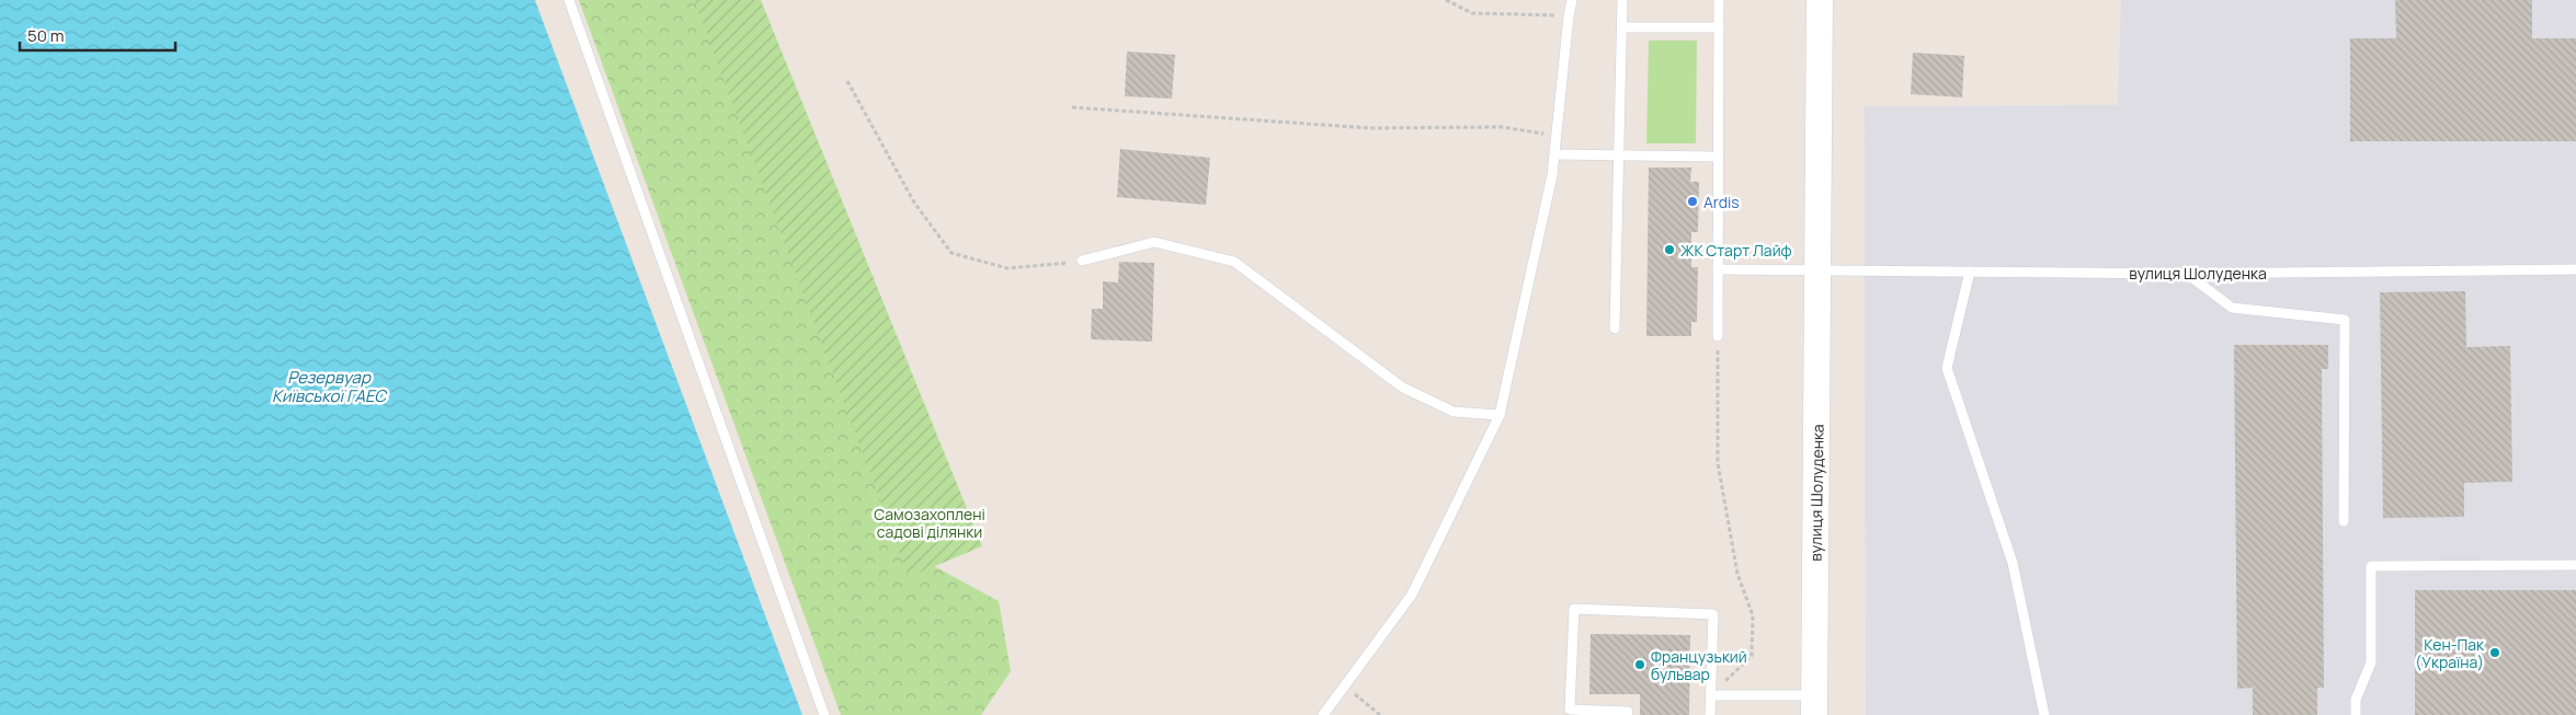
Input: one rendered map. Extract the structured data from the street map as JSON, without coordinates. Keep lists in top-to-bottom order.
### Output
{
  "streets": {
    "main road": ["вулиця Шолуденка"]
  },
  "water": ["Резервуар Київської ГАЕС"],
  "parks": ["Самозахоплені садові ділянки"],
  "places": [
    "Ardis",
    "ЖК Старт Лайф",
    "Кен-Пак (Україна)",
    "Французький бульвар"
  ],
  "scale_bar": "50 m"
}
